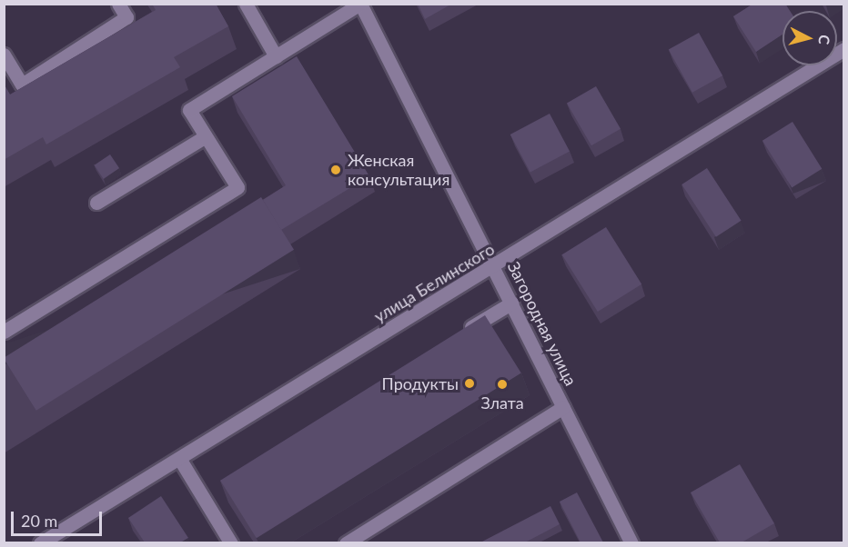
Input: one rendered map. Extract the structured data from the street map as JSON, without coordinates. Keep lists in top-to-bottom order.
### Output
{
  "streets": {
    "street": ["улица Белинского", "Загородная улица"]
  },
  "crossings": [
    ["улица Белинского", "Загородная улица"]
  ],
  "places": ["Женская консультация", "Продукты", "Злата"],
  "scale_bar": "20 m",
  "north": "right"
}
